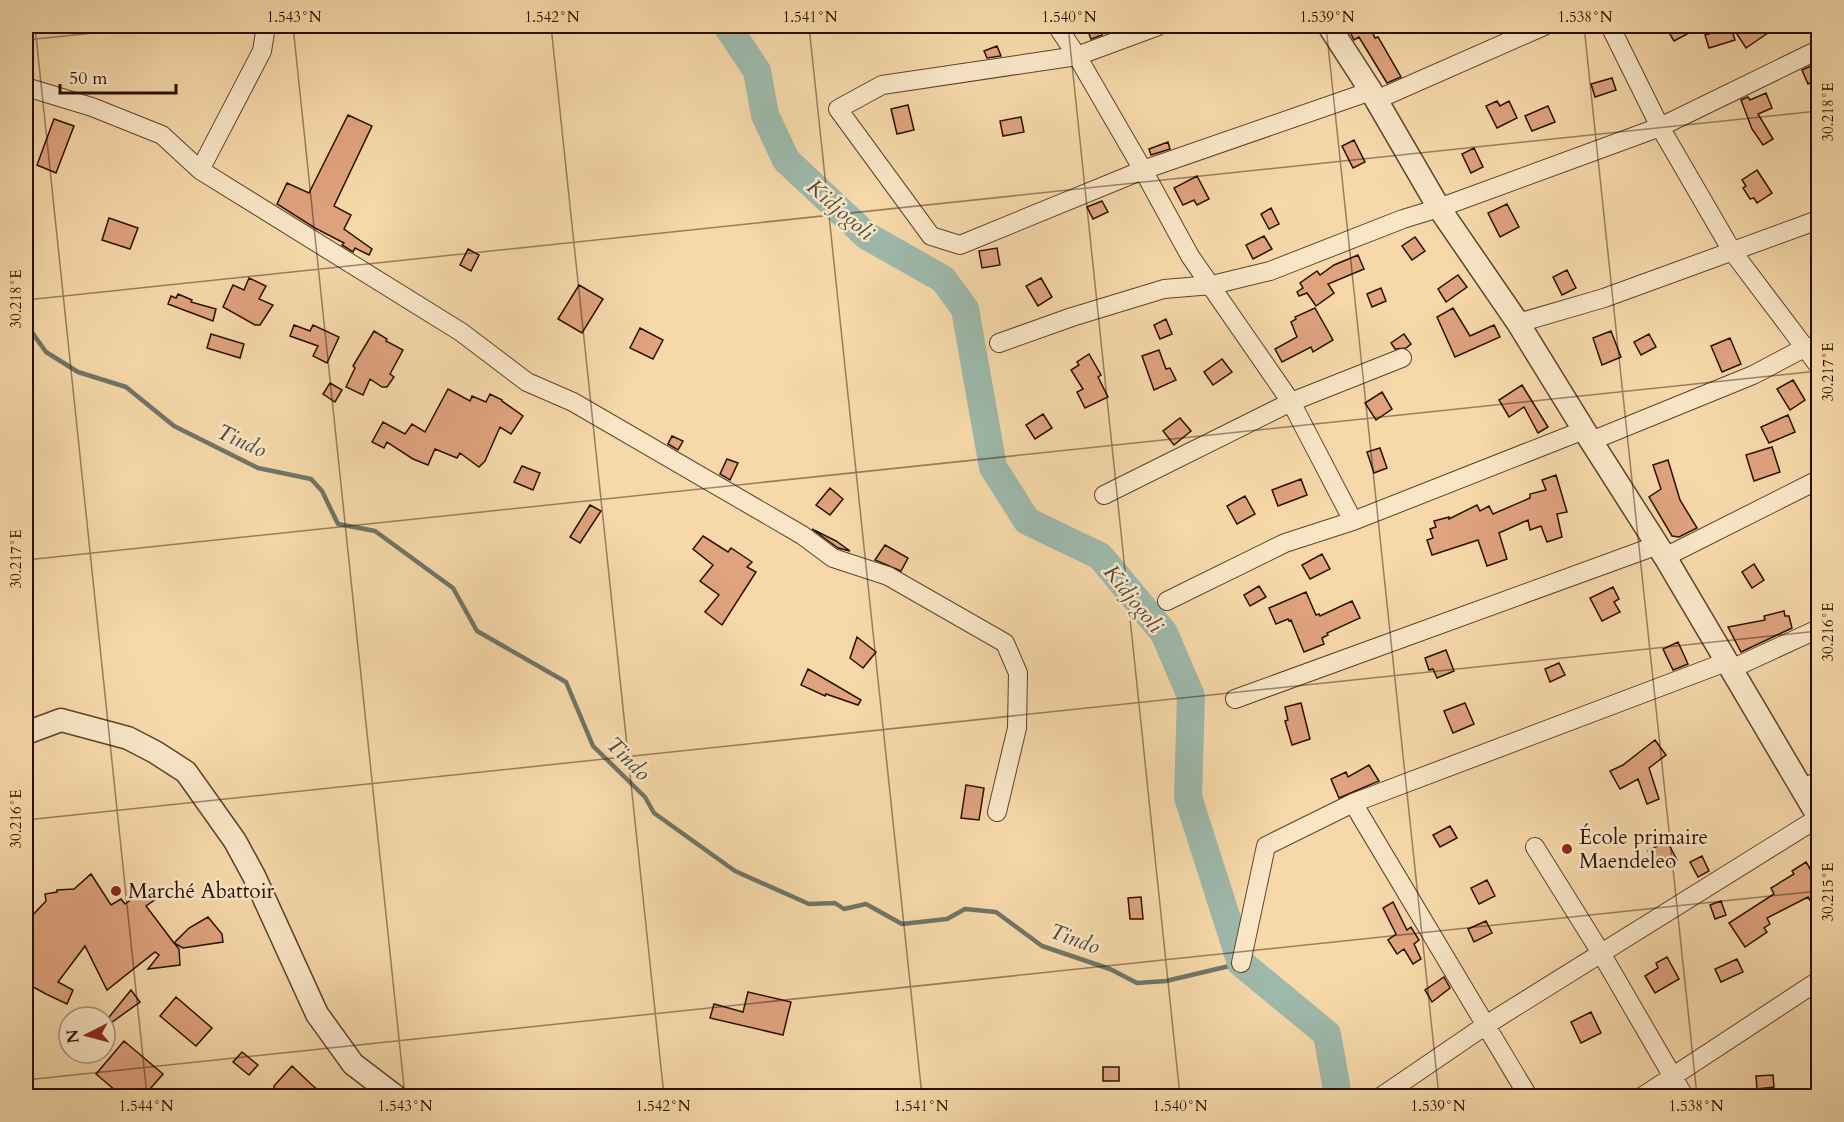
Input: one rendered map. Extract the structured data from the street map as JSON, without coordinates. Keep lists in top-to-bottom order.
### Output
{
  "water": ["Kidjogoli", "Tindo"],
  "places": ["École primaire Maendeleo", "Marché Abattoir"],
  "scale_bar": "50 m",
  "north": "left",
  "coordinates": [
    "1.543°N",
    "1.542°N",
    "1.541°N",
    "1.540°N",
    "1.539°N",
    "1.538°N",
    "30.218°E",
    "30.217°E",
    "30.216°E",
    "30.215°E",
    "1.544°N"
  ]
}
